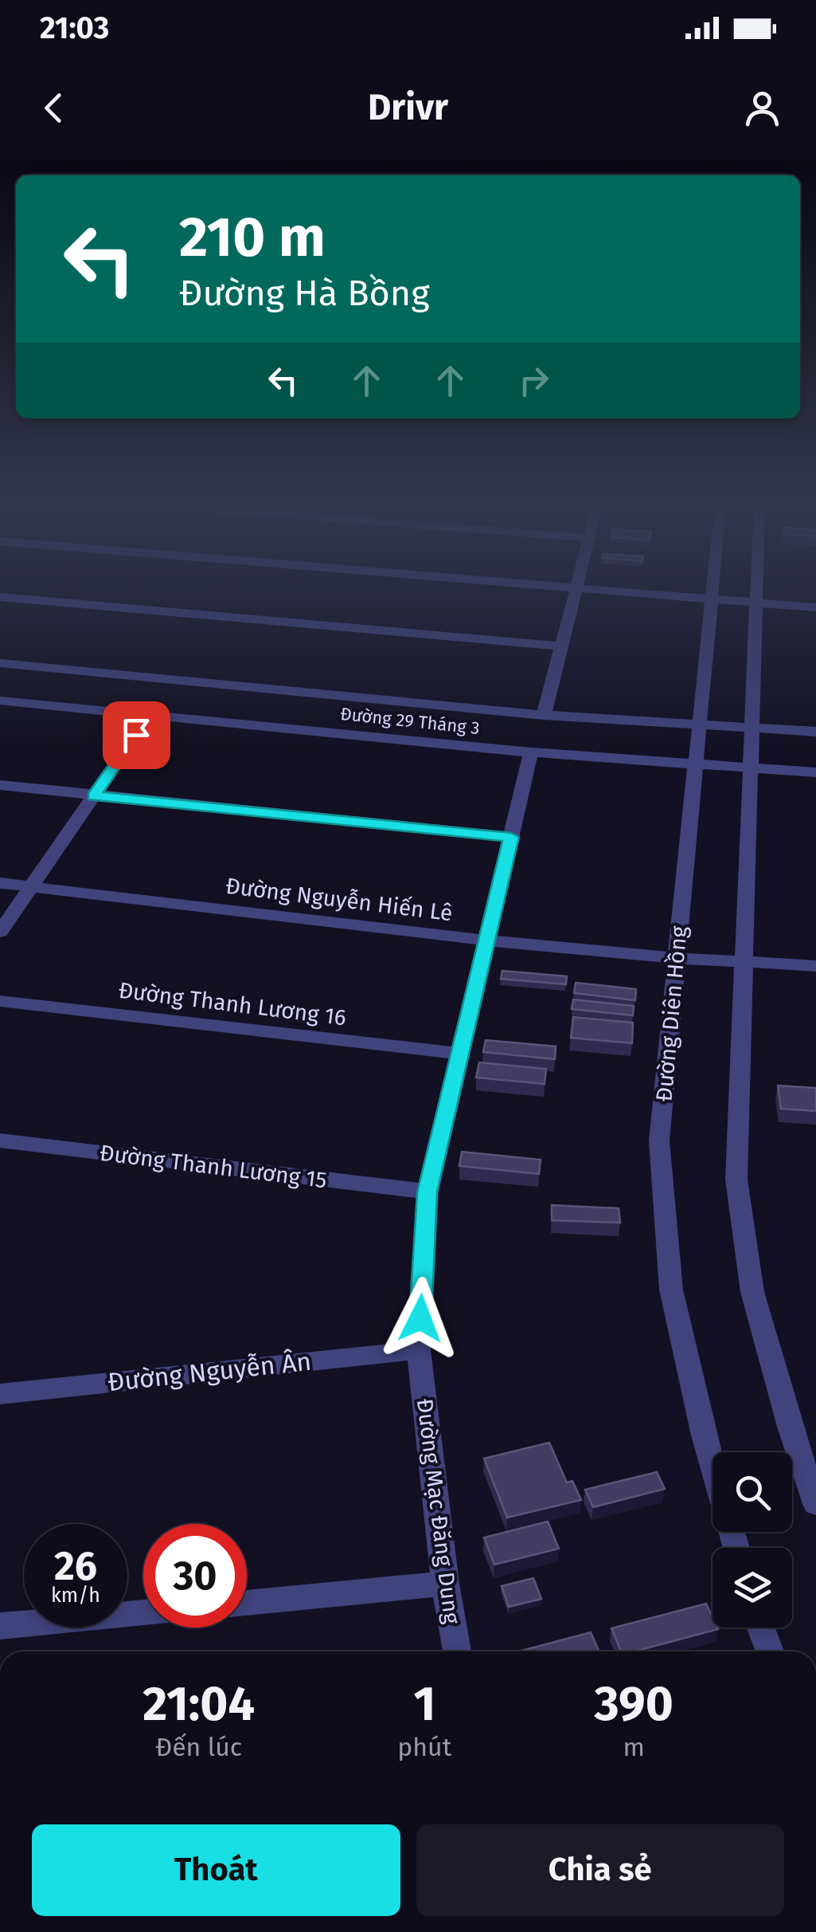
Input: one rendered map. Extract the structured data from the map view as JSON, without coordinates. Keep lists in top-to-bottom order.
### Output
{
  "streets": {
    "street": [
      "Đường 29 Tháng 3",
      "Đường Nguyễn Hiến Lê",
      "Đường Thanh Lương 16",
      "Đường Diên Hồng",
      "Đường Thanh Lương 15",
      "Đường Nguyễn Ân",
      "Đường Mạc Đăng Dung"
    ]
  },
  "crossings": [
    ["Đường 29 Tháng 3", "Đường Diên Hồng"],
    ["Đường 29 Tháng 3", "Đường Mạc Đăng Dung"],
    ["Đường Nguyễn Hiến Lê", "Đường Diên Hồng"],
    ["Đường Nguyễn Hiến Lê", "Đường Mạc Đăng Dung"],
    ["Đường Thanh Lương 16", "Đường Mạc Đăng Dung"],
    ["Đường Thanh Lương 15", "Đường Mạc Đăng Dung"],
    ["Đường Nguyễn Ân", "Đường Mạc Đăng Dung"]
  ],
  "page": {
    "status": "21:03",
    "header": "Drivr",
    "turn": ["210 m", "Đường Hà Bồng"],
    "speed": "26 km/h",
    "limit": "30",
    "eta": [
      "21:04",
      "Đến lúc",
      "1",
      "phút",
      "390",
      "m"
    ],
    "buttons": ["Thoát", "Chia sẻ"]
  }
}
